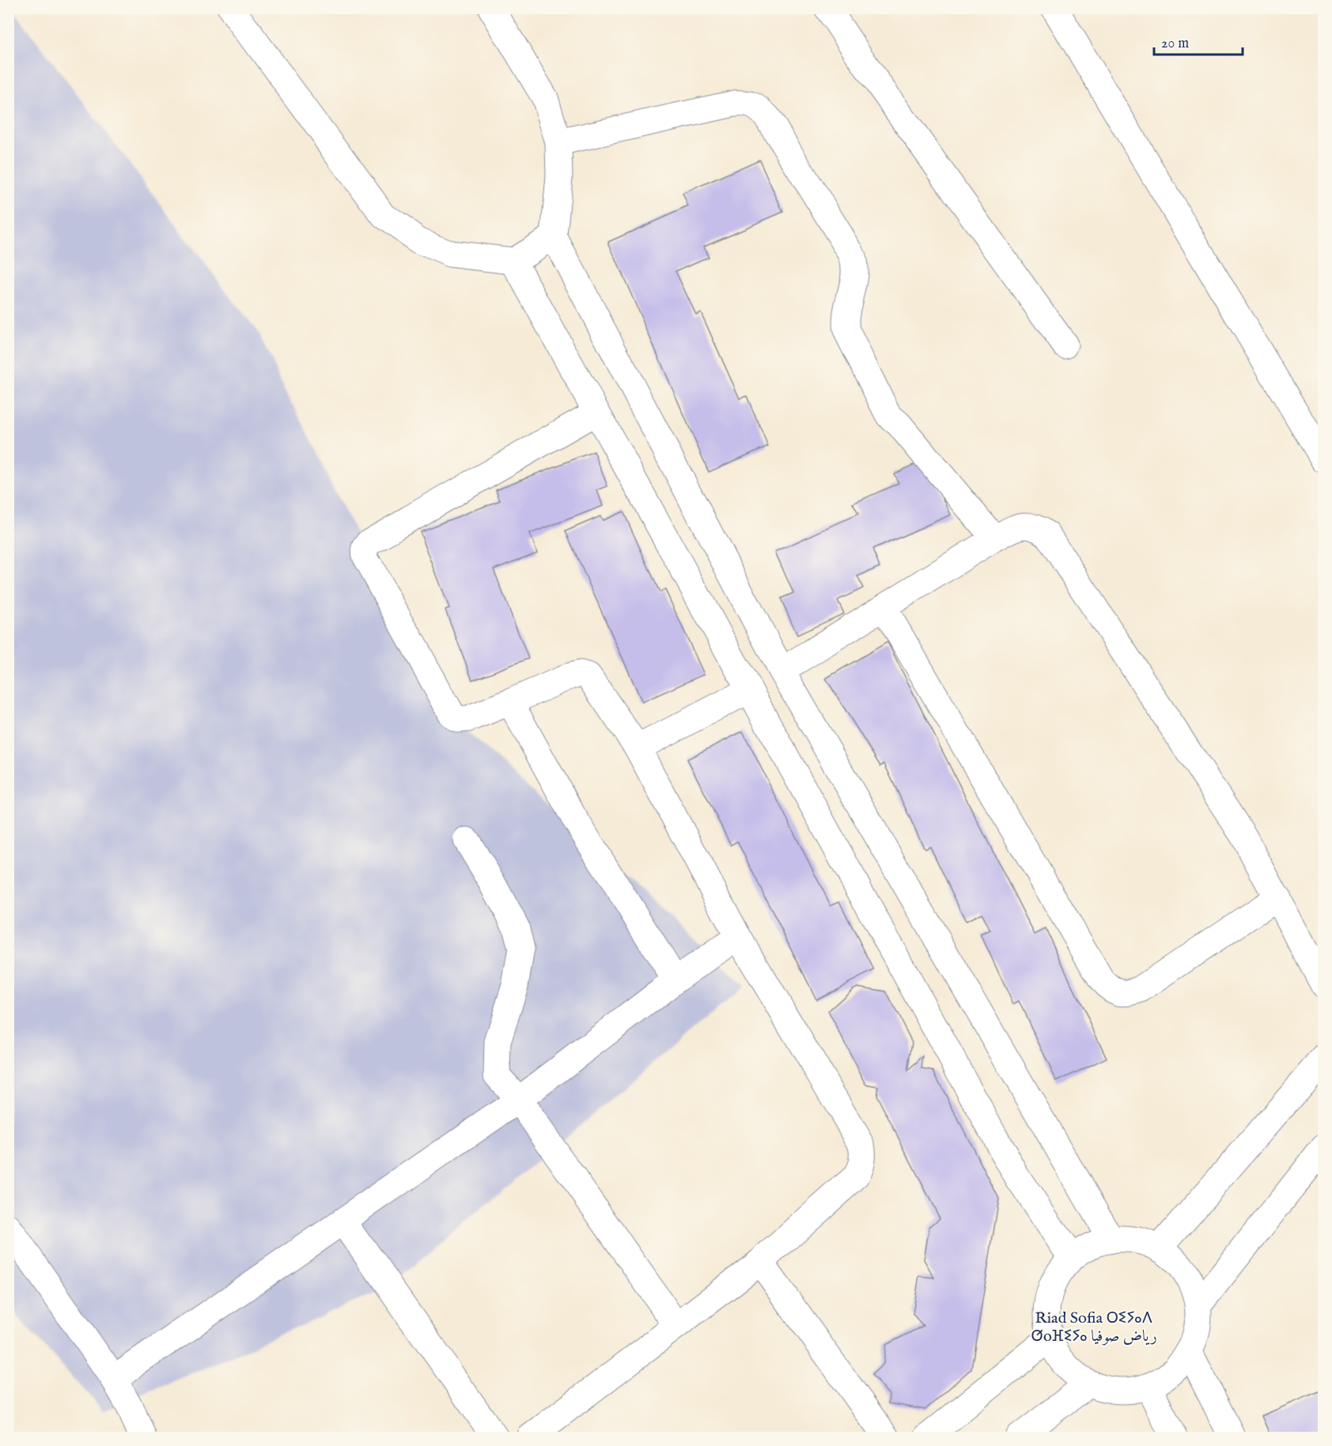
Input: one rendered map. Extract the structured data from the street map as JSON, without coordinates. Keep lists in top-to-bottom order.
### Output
{
  "districts": ["Riad Sofia ⵔⵉⵢⴰⴷ ⵚoⴼⵉⵢⴰ رياض صوفيا"],
  "scale_bar": "20 m"
}
